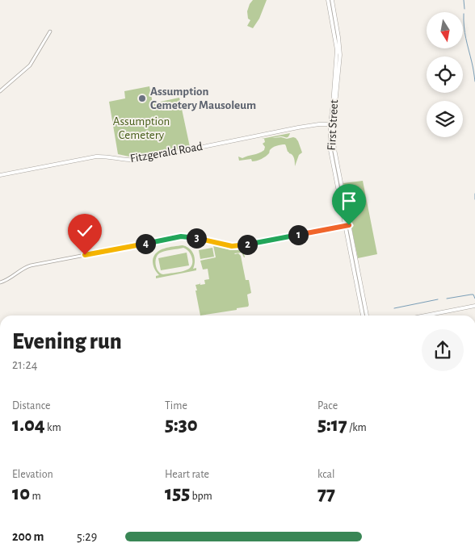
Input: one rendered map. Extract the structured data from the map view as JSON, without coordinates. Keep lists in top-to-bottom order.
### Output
{
  "streets": {
    "main road": ["First Street", "Fitzgerald Road"]
  },
  "crossings": [
    ["First Street", "Fitzgerald Road"]
  ],
  "parks": ["Assumption Cemetery"],
  "places": ["Assumption Cemetery Mausoleum"],
  "north": "bottom",
  "page": {
    "pins": [
      "1",
      "3",
      "4",
      "2"
    ],
    "heading": ["Evening run", "21:24"],
    "stats": [
      ["Distance", "1.04 km"],
      ["Time", "5:30"],
      ["Pace", "5:17 /km"],
      ["Elevation", "10 m"],
      ["Heart rate", "155 bpm"],
      ["kcal", "77"]
    ],
    "list": [
      {
        "name": "200 m",
        "note": "5:29"
      }
    ]
  }
}
